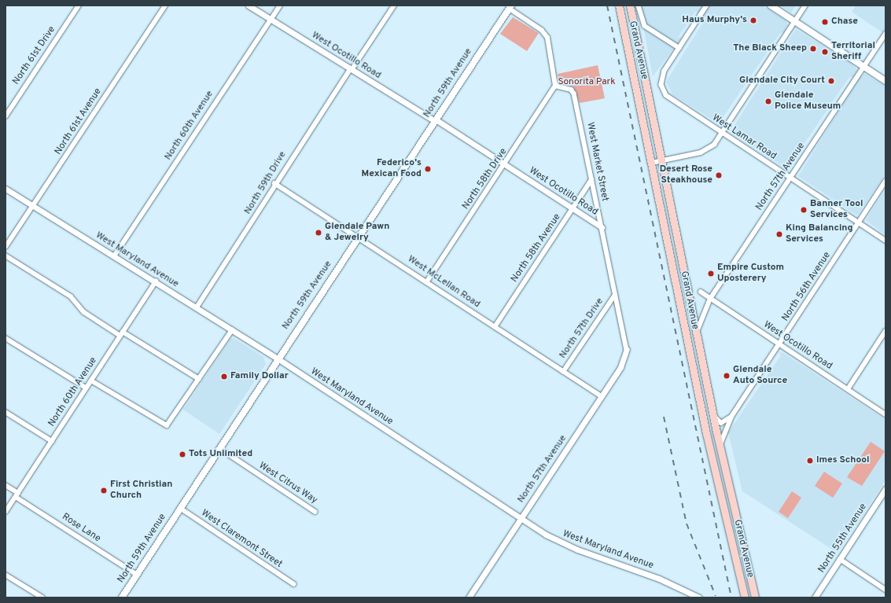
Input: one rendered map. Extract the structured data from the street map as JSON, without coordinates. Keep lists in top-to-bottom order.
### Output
{
  "streets": {
    "highway": ["Grand Avenue"],
    "main road": ["North 59th Avenue"],
    "street": [
      "North 61st Drive",
      "West Ocotillo Road",
      "North 61st Avenue",
      "North 60th Avenue",
      "West Lamar Road",
      "West Market Street",
      "North 57th Avenue",
      "North 58th Drive",
      "North 59th Drive",
      "North 58th Avenue",
      "West Maryland Avenue",
      "West McLellan Road",
      "North 56th Avenue",
      "North 57th Drive",
      "West Citrus Way",
      "Rose Lane",
      "North 55th Avenue",
      "West Claremont Street"
    ]
  },
  "crossings": [
    ["Grand Avenue", "North 57th Avenue"],
    ["Grand Avenue", "North 56th Avenue"],
    ["West Ocotillo Road", "North 59th Avenue"],
    ["West Ocotillo Road", "North 60th Avenue"],
    ["West Ocotillo Road", "West Market Street"],
    ["West Ocotillo Road", "North 57th Avenue"],
    ["West Ocotillo Road", "North 58th Drive"],
    ["West Ocotillo Road", "North 59th Drive"],
    ["West Ocotillo Road", "North 58th Avenue"],
    ["West Ocotillo Road", "North 56th Avenue"],
    ["North 59th Avenue", "West Maryland Avenue"],
    ["North 59th Avenue", "West McLellan Road"],
    ["North 59th Avenue", "West Citrus Way"],
    ["North 59th Avenue", "Rose Lane"],
    ["North 59th Avenue", "West Claremont Street"],
    ["North 61st Avenue", "West Maryland Avenue"],
    ["North 60th Avenue", "West Maryland Avenue"],
    ["North 60th Avenue", "Rose Lane"],
    ["West Lamar Road", "North 57th Avenue"],
    ["West Lamar Road", "North 56th Avenue"],
    ["West Market Street", "North 57th Avenue"],
    ["West Market Street", "North 58th Drive"],
    ["West Market Street", "North 58th Avenue"],
    ["West Market Street", "North 57th Drive"],
    ["North 57th Avenue", "West Maryland Avenue"],
    ["North 57th Avenue", "West McLellan Road"],
    ["North 58th Drive", "West McLellan Road"],
    ["North 59th Drive", "West Maryland Avenue"],
    ["North 59th Drive", "West McLellan Road"],
    ["North 58th Avenue", "West McLellan Road"],
    ["West McLellan Road", "North 57th Drive"]
  ],
  "parks": ["Sonorita Park"],
  "places": [
    "Haus Murphy's",
    "Chase",
    "The Black Sheep",
    "Territorial Sheriff",
    "Glendale City Court",
    "Glendale Police Museum",
    "Federico's Mexican Food",
    "Desert Rose Steakhouse",
    "Banner Tool Services",
    "Glendale Pawn & Jewelry",
    "King Balancing Services",
    "Empire Custom Uposterery",
    "Glendale Auto Source",
    "Family Dollar",
    "Tots Unlimited",
    "Imes School",
    "First Christian Church"
  ]
}
